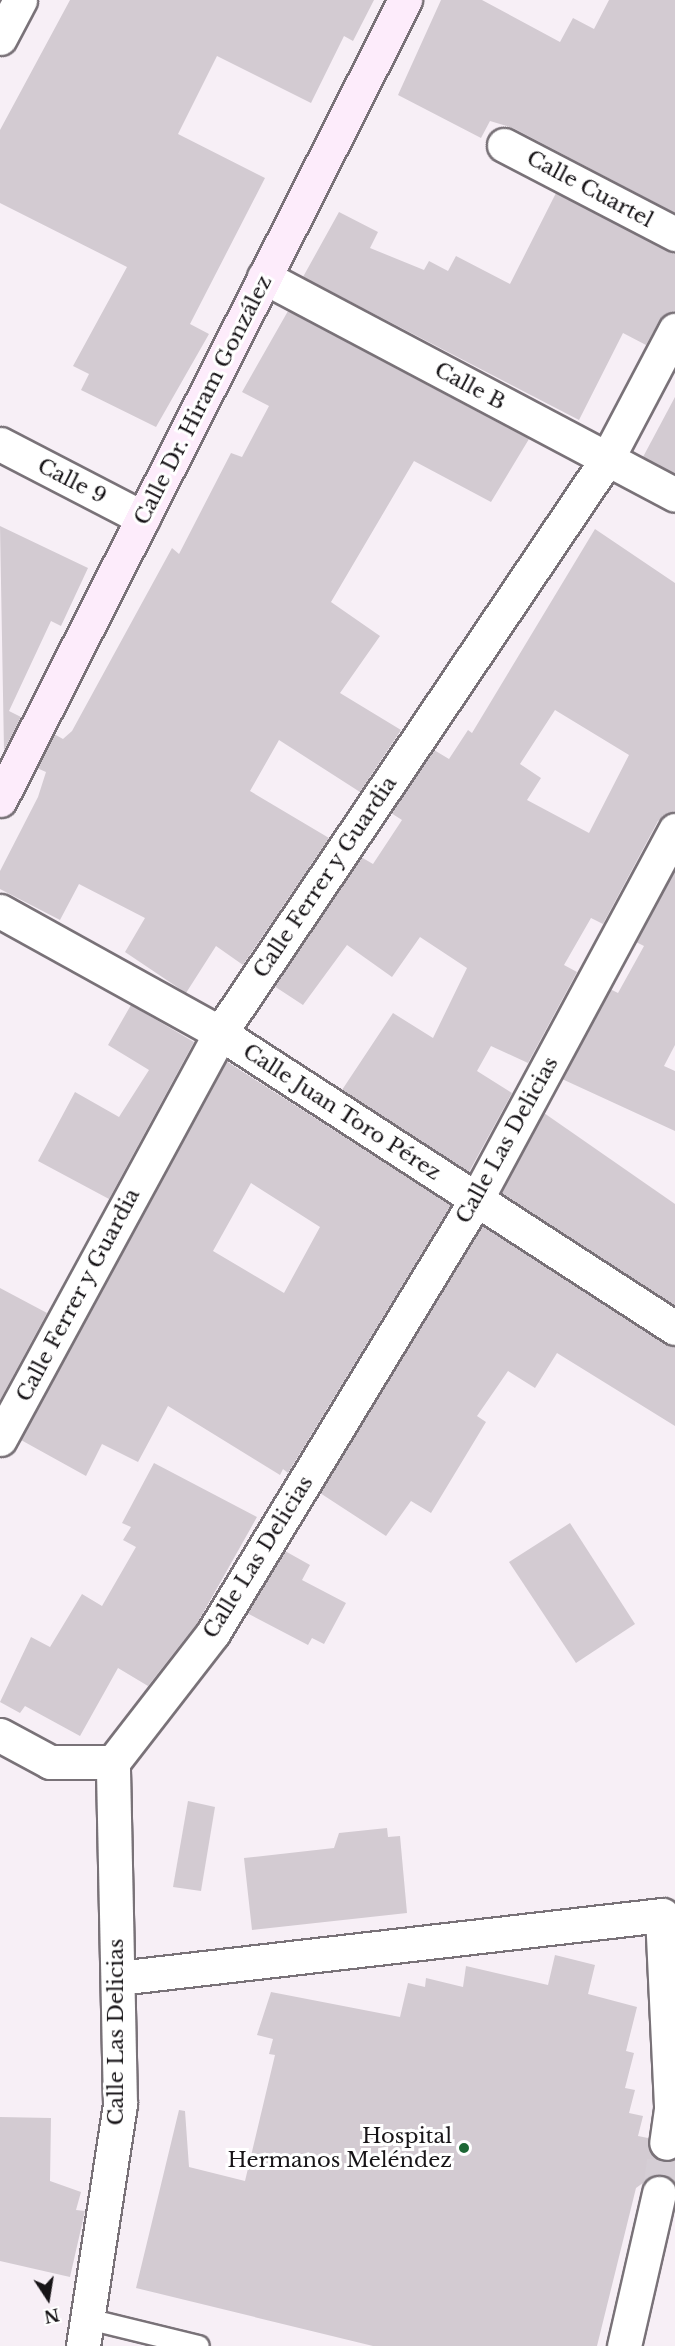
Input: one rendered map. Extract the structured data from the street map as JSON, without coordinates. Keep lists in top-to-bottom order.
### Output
{
  "streets": {
    "street": [
      "Calle Cuartel",
      "Calle B",
      "Calle Dr. Hiram González",
      "Calle 9",
      "Calle Ferrer y Guardia",
      "Calle Juan Toro Pérez",
      "Calle Las Delicias"
    ]
  },
  "crossings": [
    ["Calle B", "Calle Dr. Hiram González"],
    ["Calle B", "Calle Ferrer y Guardia"],
    ["Calle Dr. Hiram González", "Calle 9"],
    ["Calle Ferrer y Guardia", "Calle Juan Toro Pérez"],
    ["Calle Juan Toro Pérez", "Calle Las Delicias"]
  ],
  "places": ["Hospital Hermanos Meléndez"],
  "north": "bottom"
}
